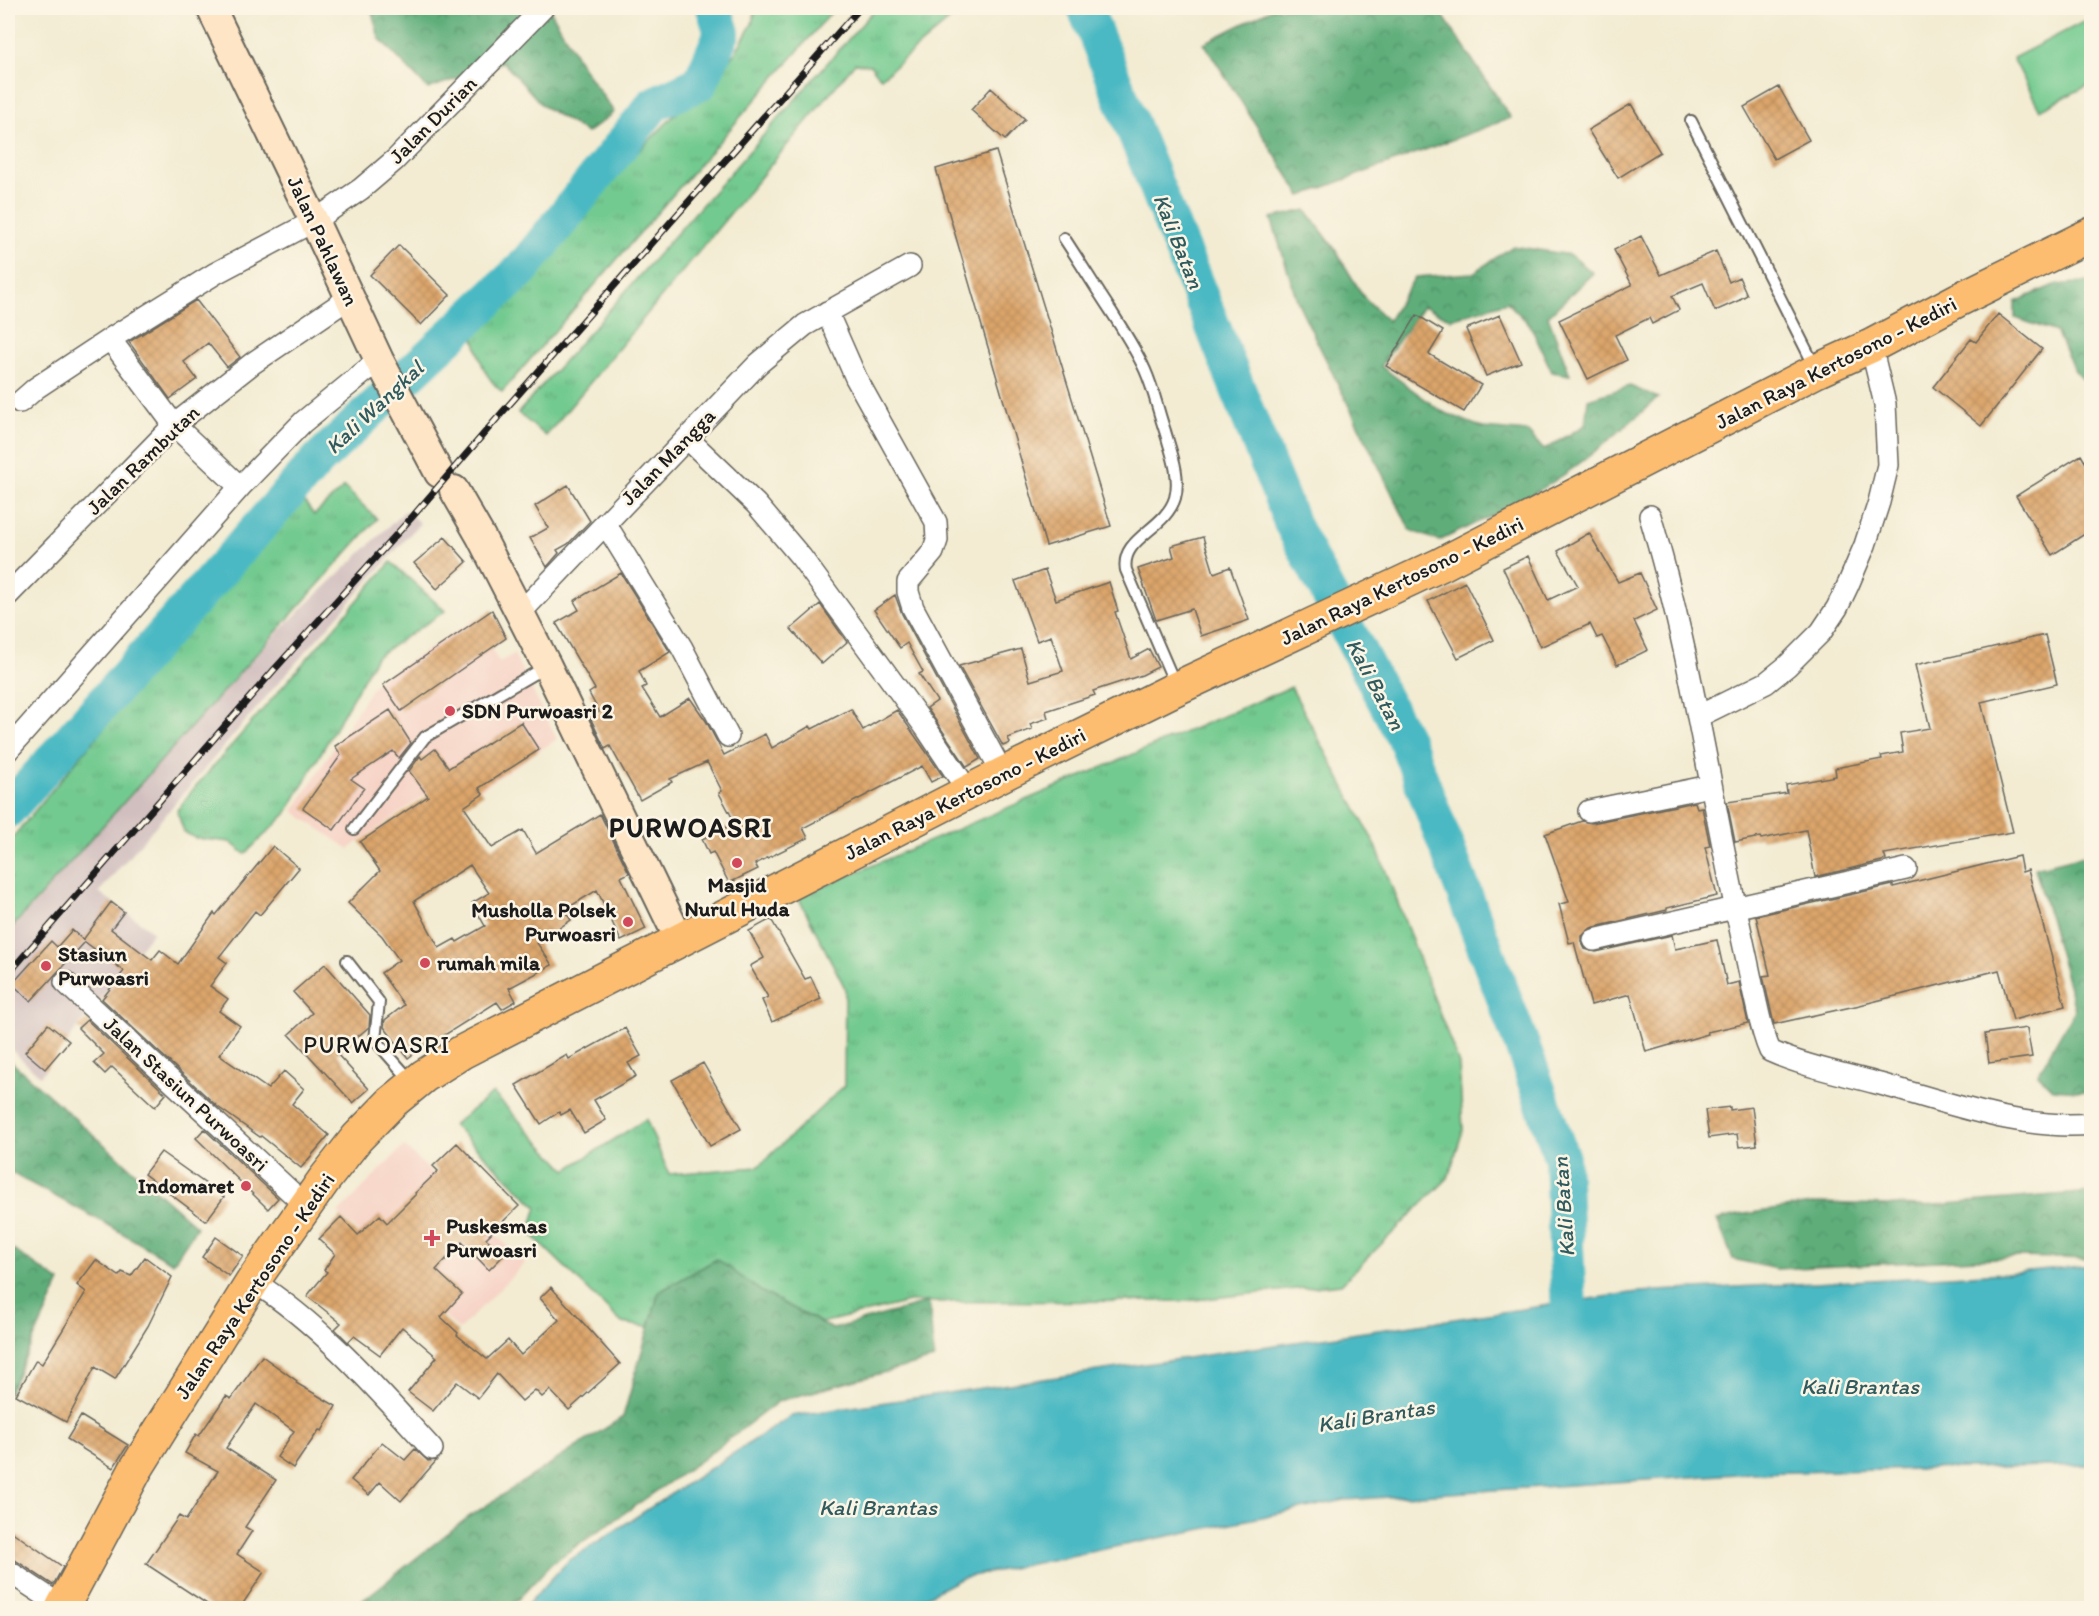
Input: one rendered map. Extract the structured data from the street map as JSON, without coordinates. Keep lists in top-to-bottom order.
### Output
{
  "streets": {
    "highway": ["Jalan Raya Kertosono - Kediri"],
    "main road": ["Jalan Pahlawan"],
    "street": [
      "Jalan Durian",
      "Jalan Mangga",
      "Jalan Rambutan",
      "Jalan Stasiun Purwoasri"
    ]
  },
  "crossings": [
    ["Jalan Durian", "Jalan Pahlawan"],
    ["Jalan Pahlawan", "Jalan Raya Kertosono - Kediri"],
    ["Jalan Pahlawan", "Jalan Mangga"],
    ["Jalan Pahlawan", "Jalan Rambutan"],
    ["Jalan Raya Kertosono - Kediri", "Jalan Stasiun Purwoasri"]
  ],
  "districts": ["PURWOASRI", "PURWOASRI"],
  "water": ["Kali Batan", "Kali Wangkal", "Kali Brantas"],
  "places": {
    "other": [
      "SDN Purwoasri 2",
      "Masjid Nurul Huda",
      "Musholla Polsek Purwoasri",
      "rumah mila",
      "Stasiun Purwoasri",
      "Indomaret"
    ],
    "health": ["Puskesmas Purwoasri"]
  }
}
